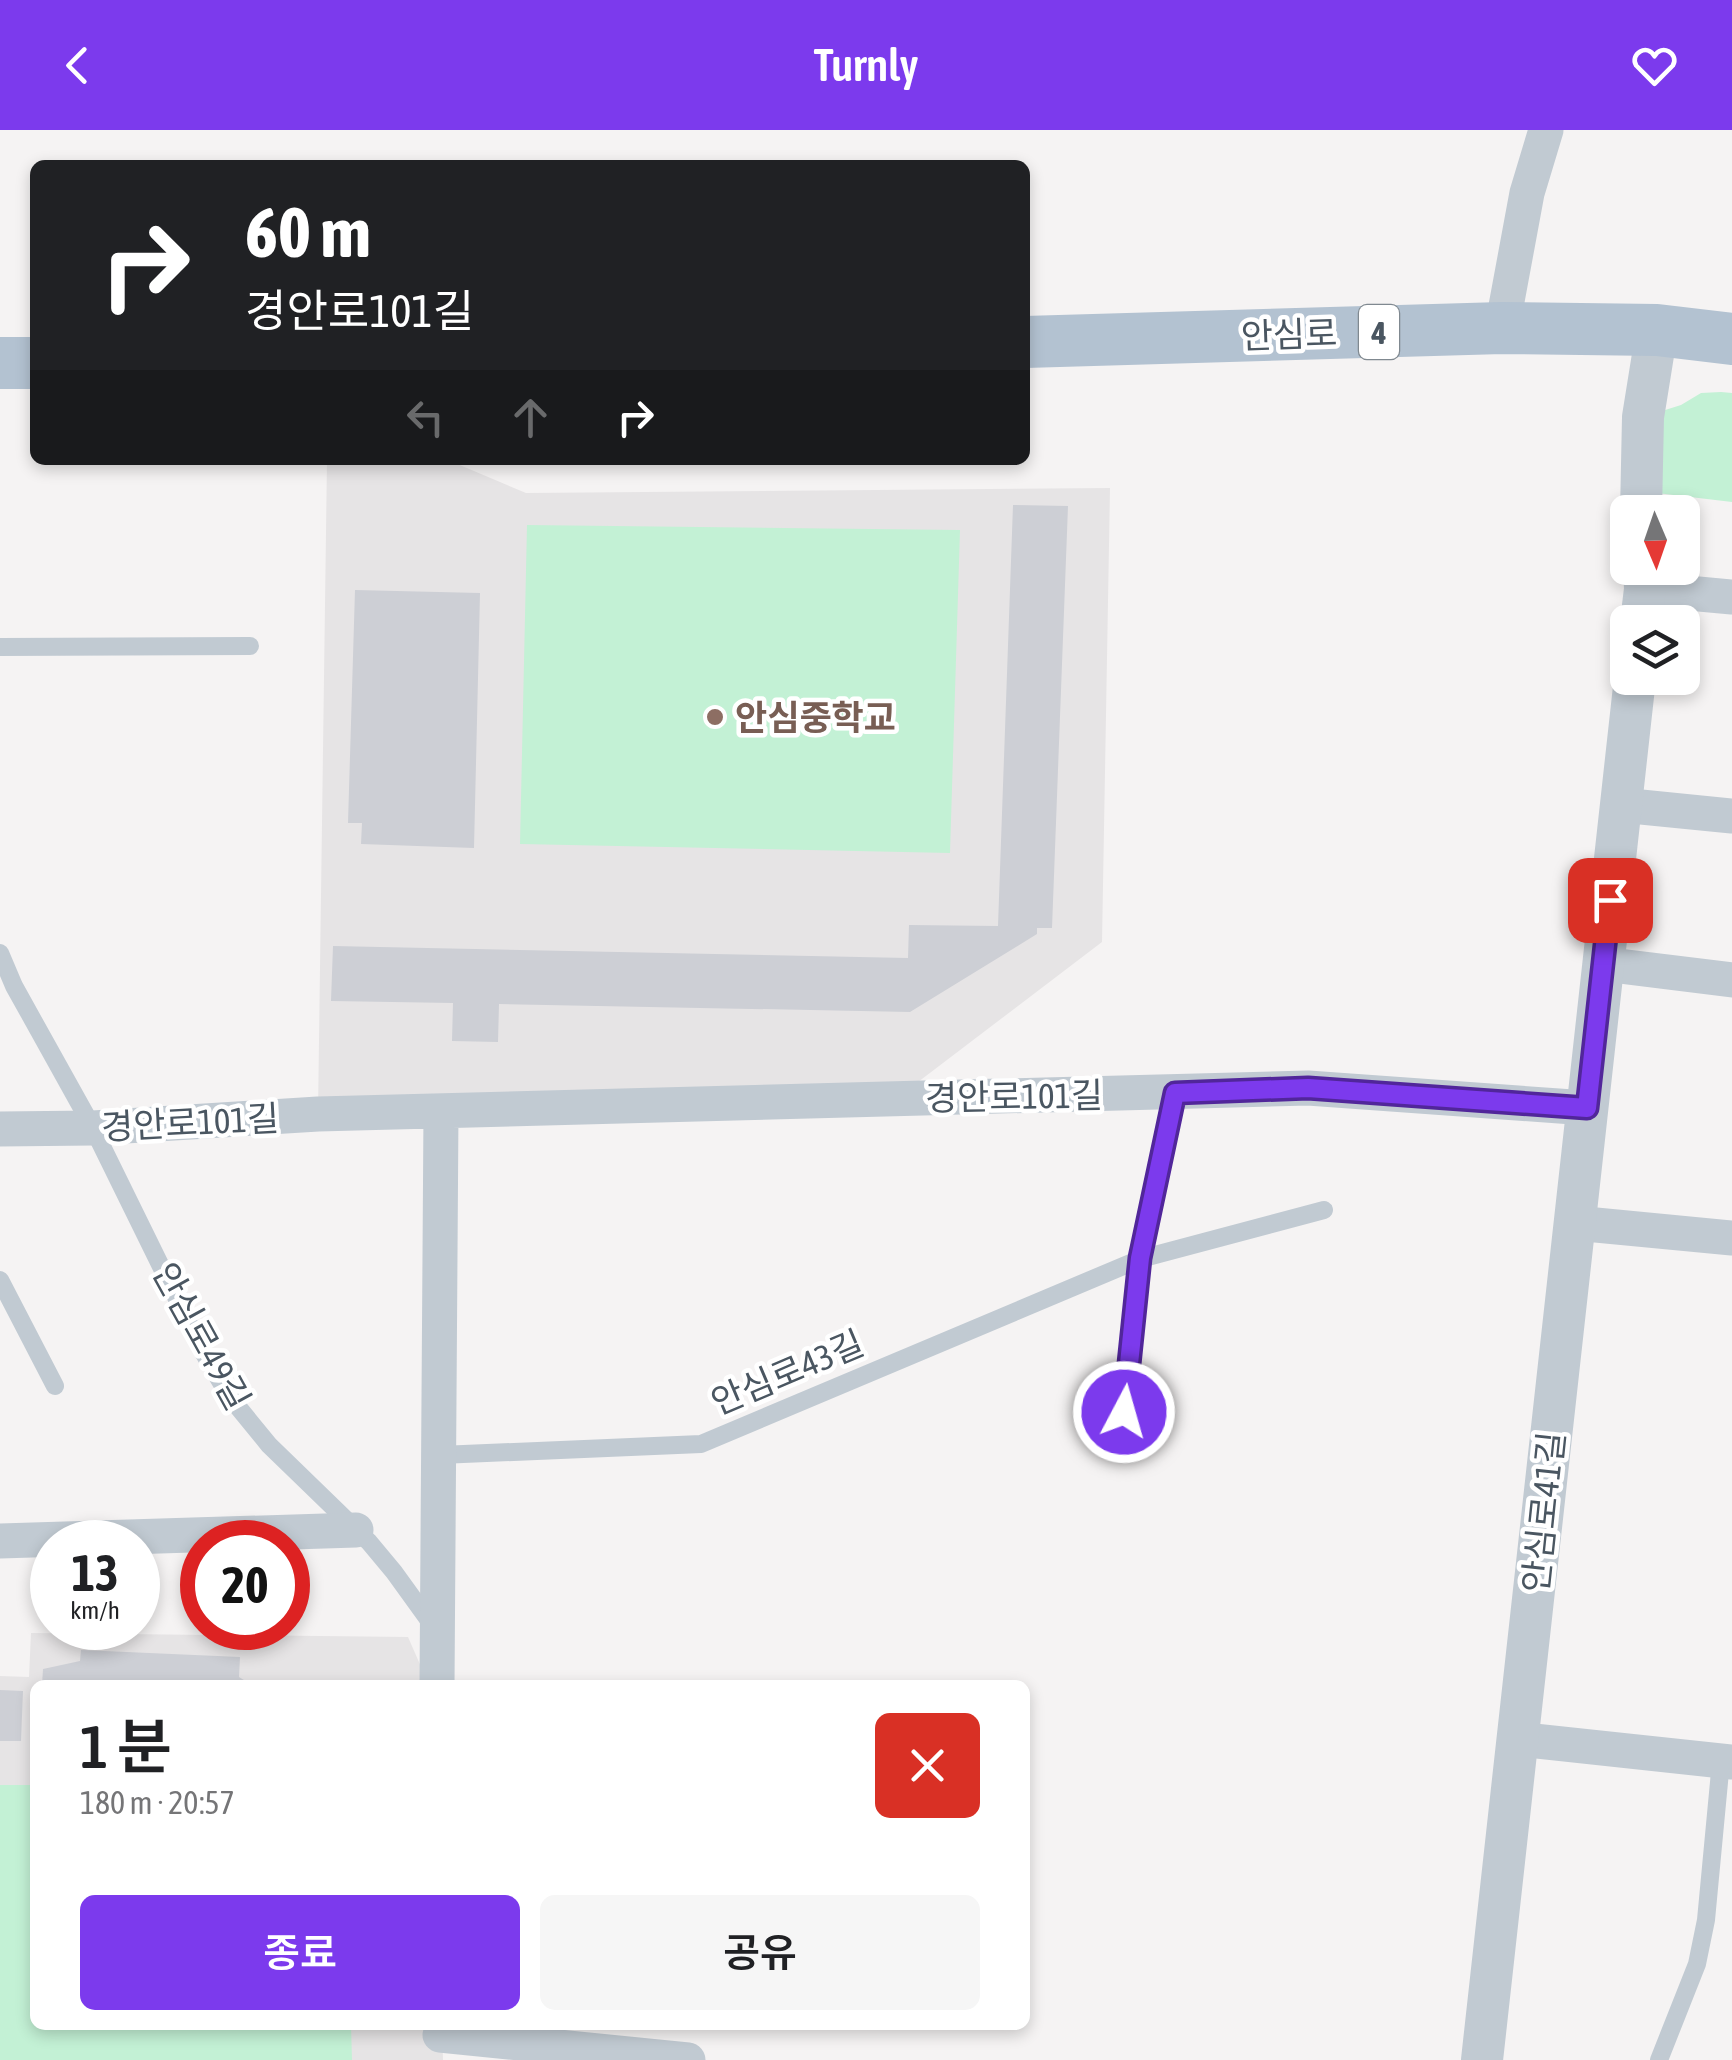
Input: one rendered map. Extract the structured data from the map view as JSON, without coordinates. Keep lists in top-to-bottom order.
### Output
{
  "streets": {
    "main road": ["4", "안심로"],
    "street": ["경안로101길", "안심로41길"],
    "lane": ["안심로49길", "안심로43길"]
  },
  "crossings": [
    ["경안로101길", "안심로49길"],
    ["경안로101길", "안심로41길"]
  ],
  "places": ["안심중학교"],
  "north": "bottom",
  "page": {
    "header": "Turnly",
    "turn": ["60 m", "경안로101길"],
    "speed": "13 km/h",
    "limit": "20",
    "heading": ["1 분", "180 m · 20:57"],
    "buttons": ["종료", "공유"]
  }
}
